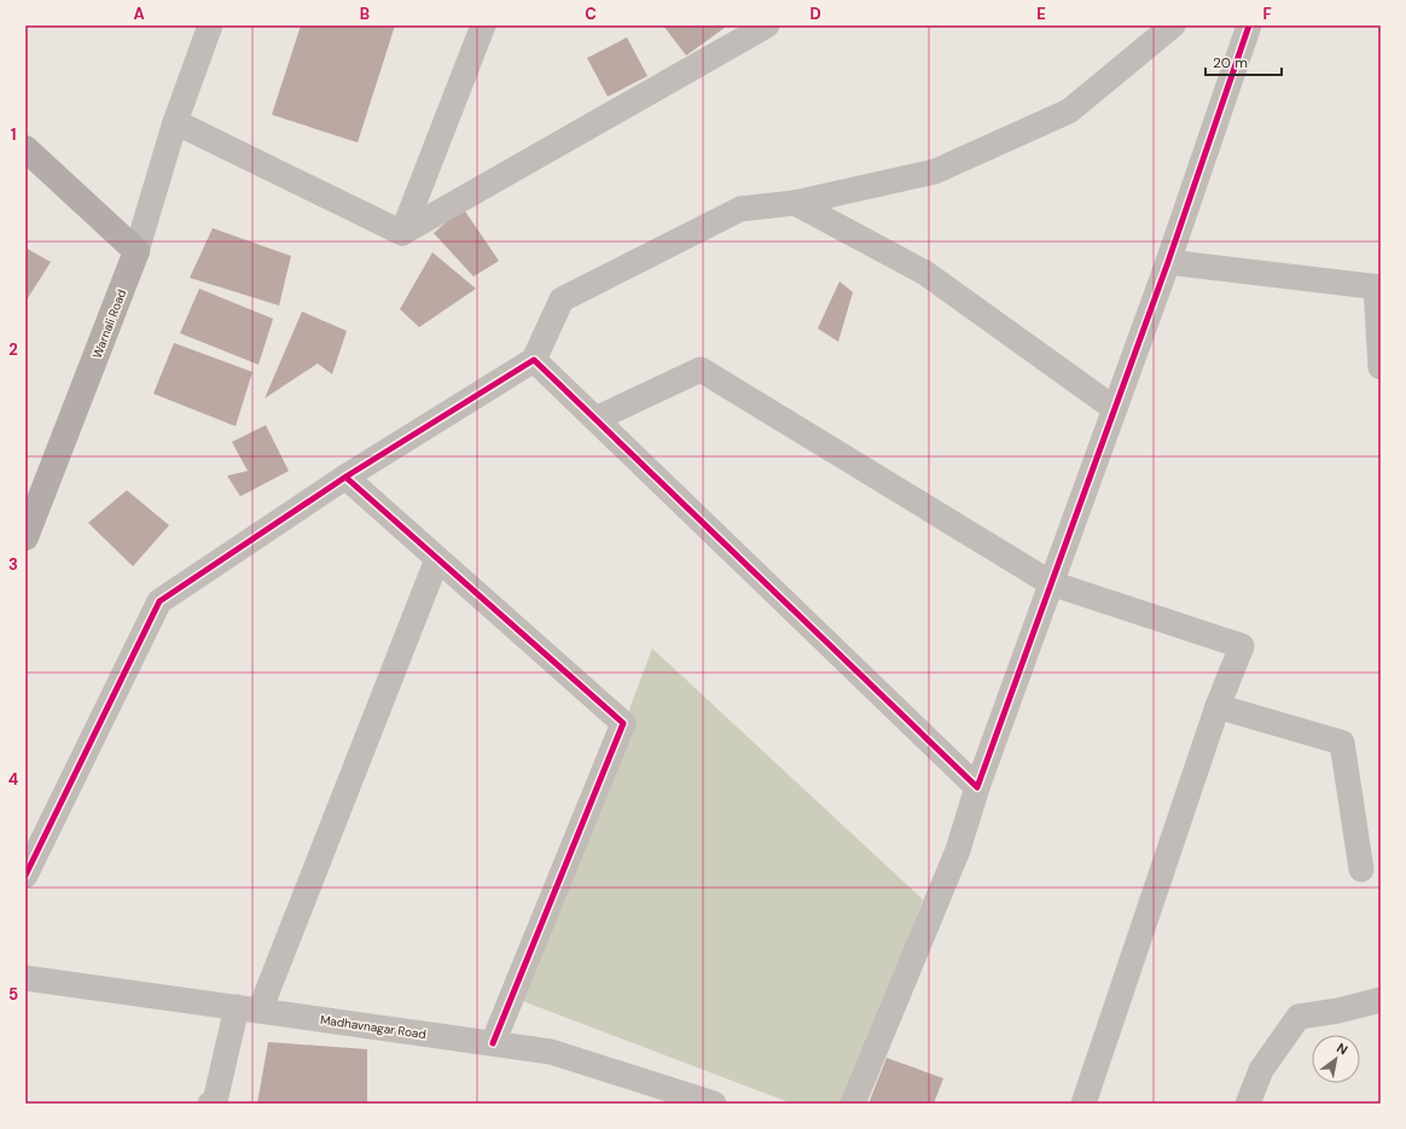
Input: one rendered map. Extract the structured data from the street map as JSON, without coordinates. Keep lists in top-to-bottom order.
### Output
{
  "streets": {
    "main road": ["Warnali Road"],
    "street": ["Madhavnagar Road"]
  },
  "scale_bar": "20 m",
  "north": "top right",
  "grid": {
    "columns": [
      "A",
      "B",
      "C",
      "D",
      "E",
      "F"
    ],
    "rows": [
      "1",
      "2",
      "3",
      "4",
      "5"
    ]
  }
}
